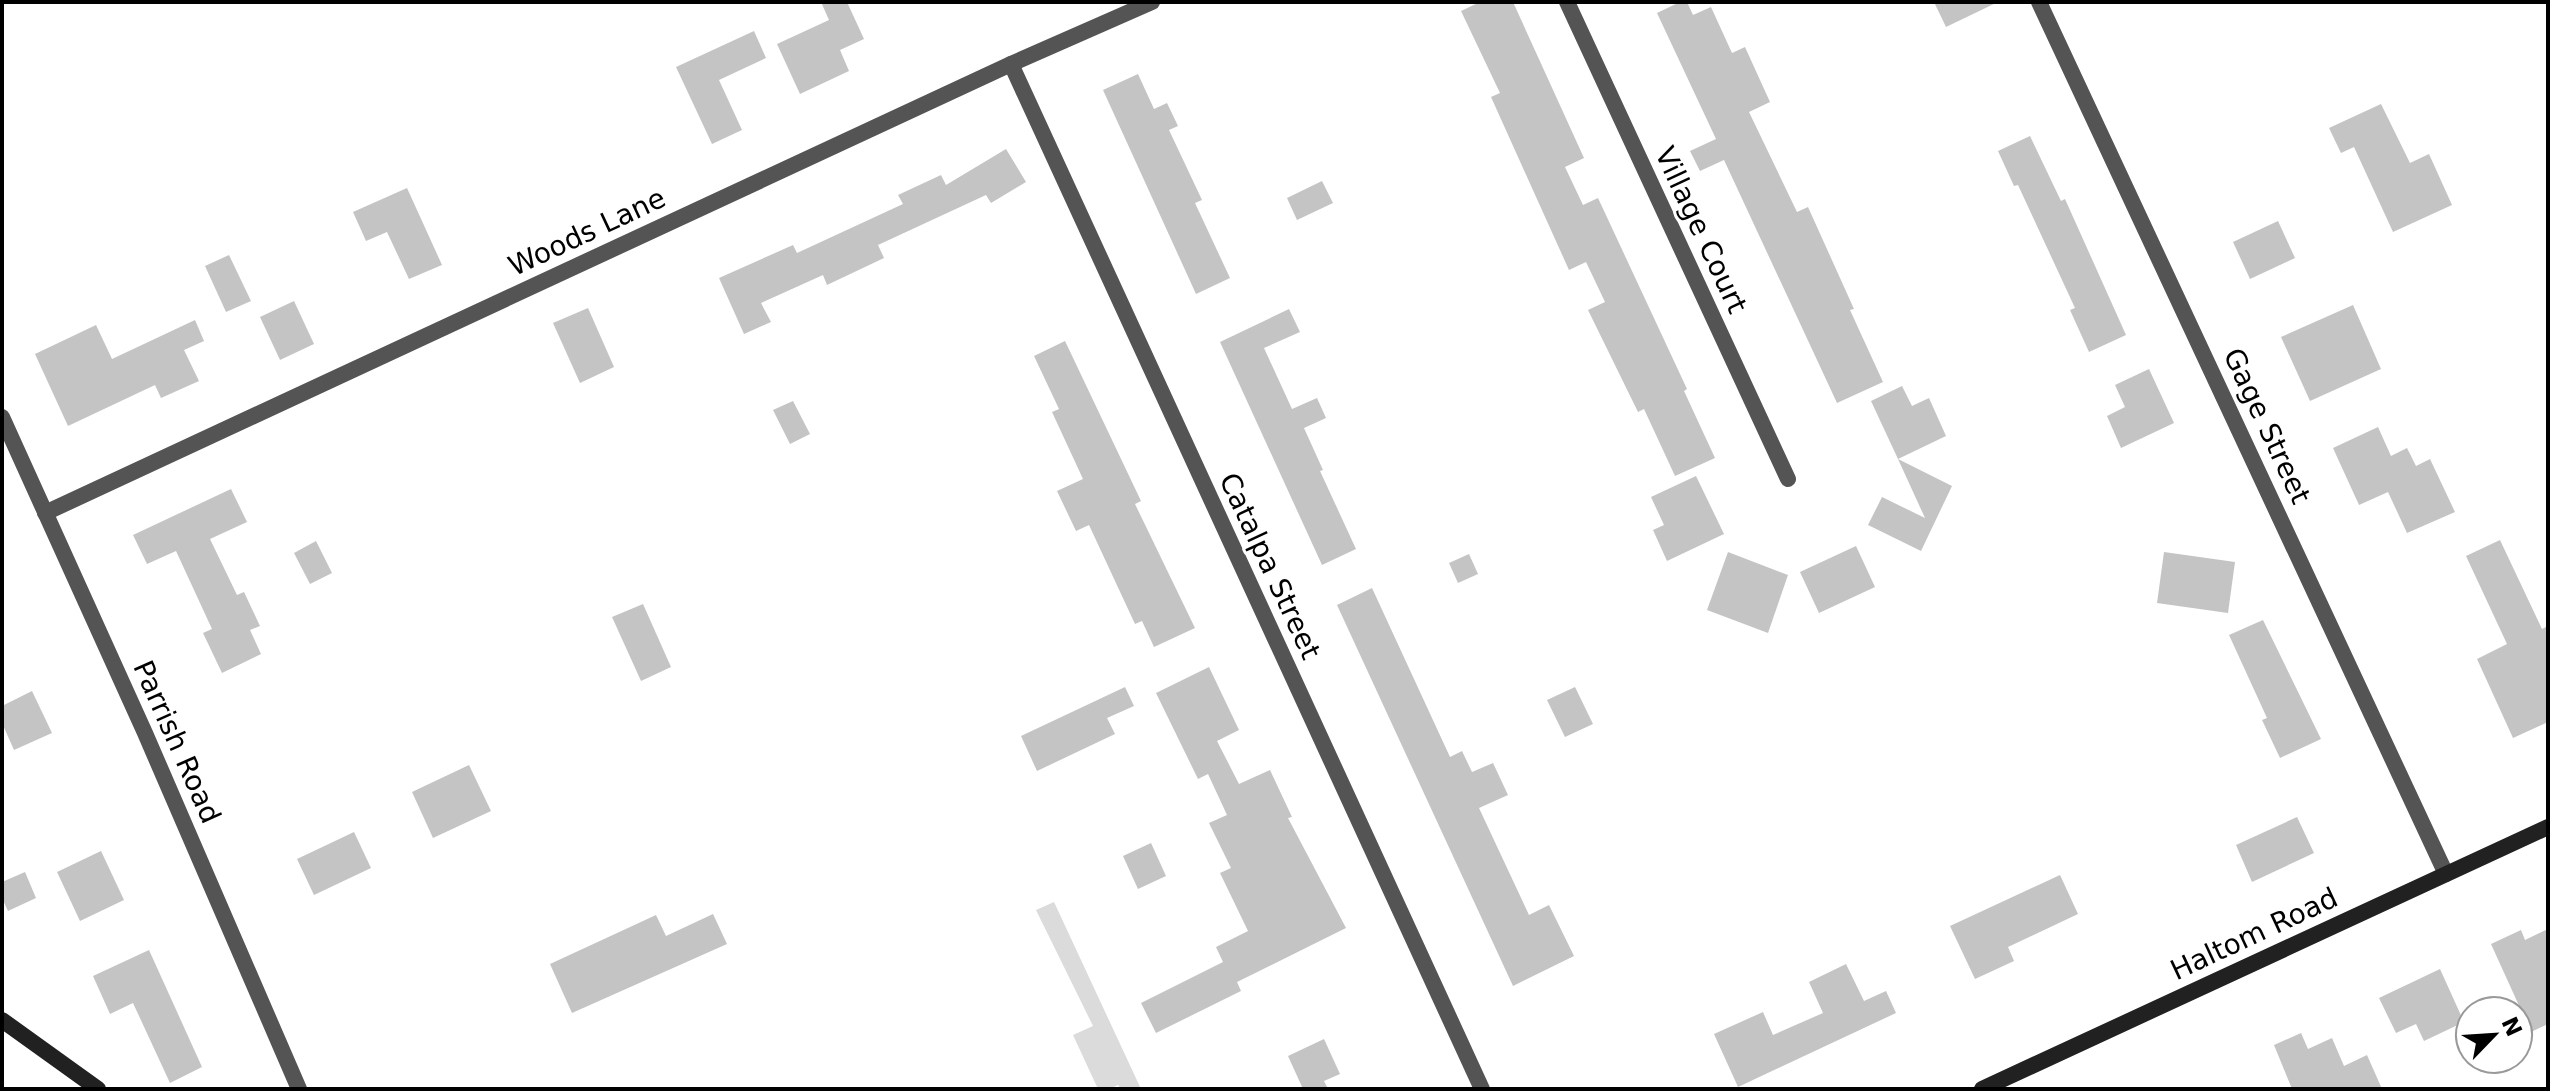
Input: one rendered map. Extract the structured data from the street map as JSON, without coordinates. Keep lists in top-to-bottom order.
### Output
{
  "streets": {
    "main road": ["Haltom Road"],
    "street": [
      "Village Court",
      "Woods Lane",
      "Gage Street",
      "Catalpa Street",
      "Parrish Road"
    ]
  },
  "crossings": [
    ["Woods Lane", "Catalpa Street"],
    ["Woods Lane", "Parrish Road"],
    ["Gage Street", "Haltom Road"]
  ],
  "north": "top right"
}
